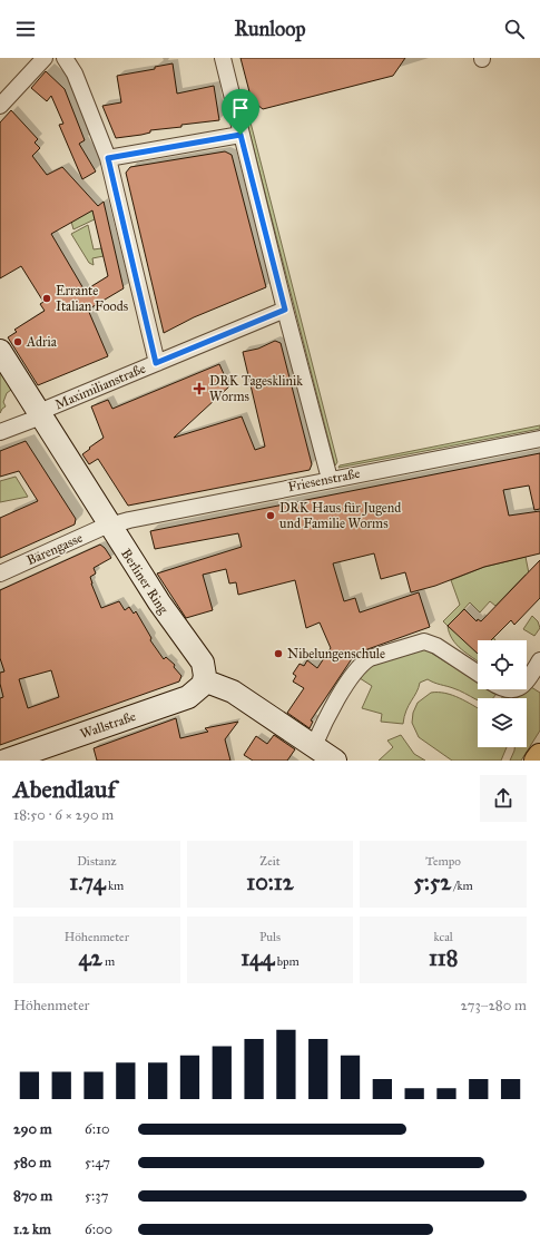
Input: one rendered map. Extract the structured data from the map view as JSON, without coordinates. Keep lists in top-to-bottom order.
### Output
{
  "streets": {
    "main road": ["Berliner Ring", "Wallstraße"],
    "street": ["Maximilianstraße", "Friesenstraße", "Bärengasse"]
  },
  "crossings": [
    ["Maximilianstraße", "Berliner Ring"],
    ["Friesenstraße", "Bärengasse"],
    ["Friesenstraße", "Berliner Ring"],
    ["Bärengasse", "Berliner Ring"],
    ["Berliner Ring", "Wallstraße"]
  ],
  "places": {
    "other": [
      "Errante Italian Foods",
      "Adria",
      "DRK Haus für Jugend und Familie Worms",
      "Nibelungenschule"
    ],
    "health": ["DRK Tagesklinik Worms"]
  },
  "page": {
    "header": "Runloop",
    "heading": ["Abendlauf", "18:50 · 6 × 290 m"],
    "stats": [
      ["Distanz", "1.74 km"],
      ["Zeit", "10:12"],
      ["Tempo", "5:52 /km"],
      ["Höhenmeter", "42 m"],
      ["Puls", "144 bpm"],
      ["kcal", "118"]
    ],
    "chart": ["Höhenmeter", "273–280 m"],
    "list": [
      {
        "name": "290 m",
        "note": "6:10"
      },
      {
        "name": "580 m",
        "note": "5:47"
      },
      {
        "name": "870 m",
        "note": "5:37"
      },
      {
        "name": "1.2 km",
        "note": "6:00"
      }
    ]
  }
}
